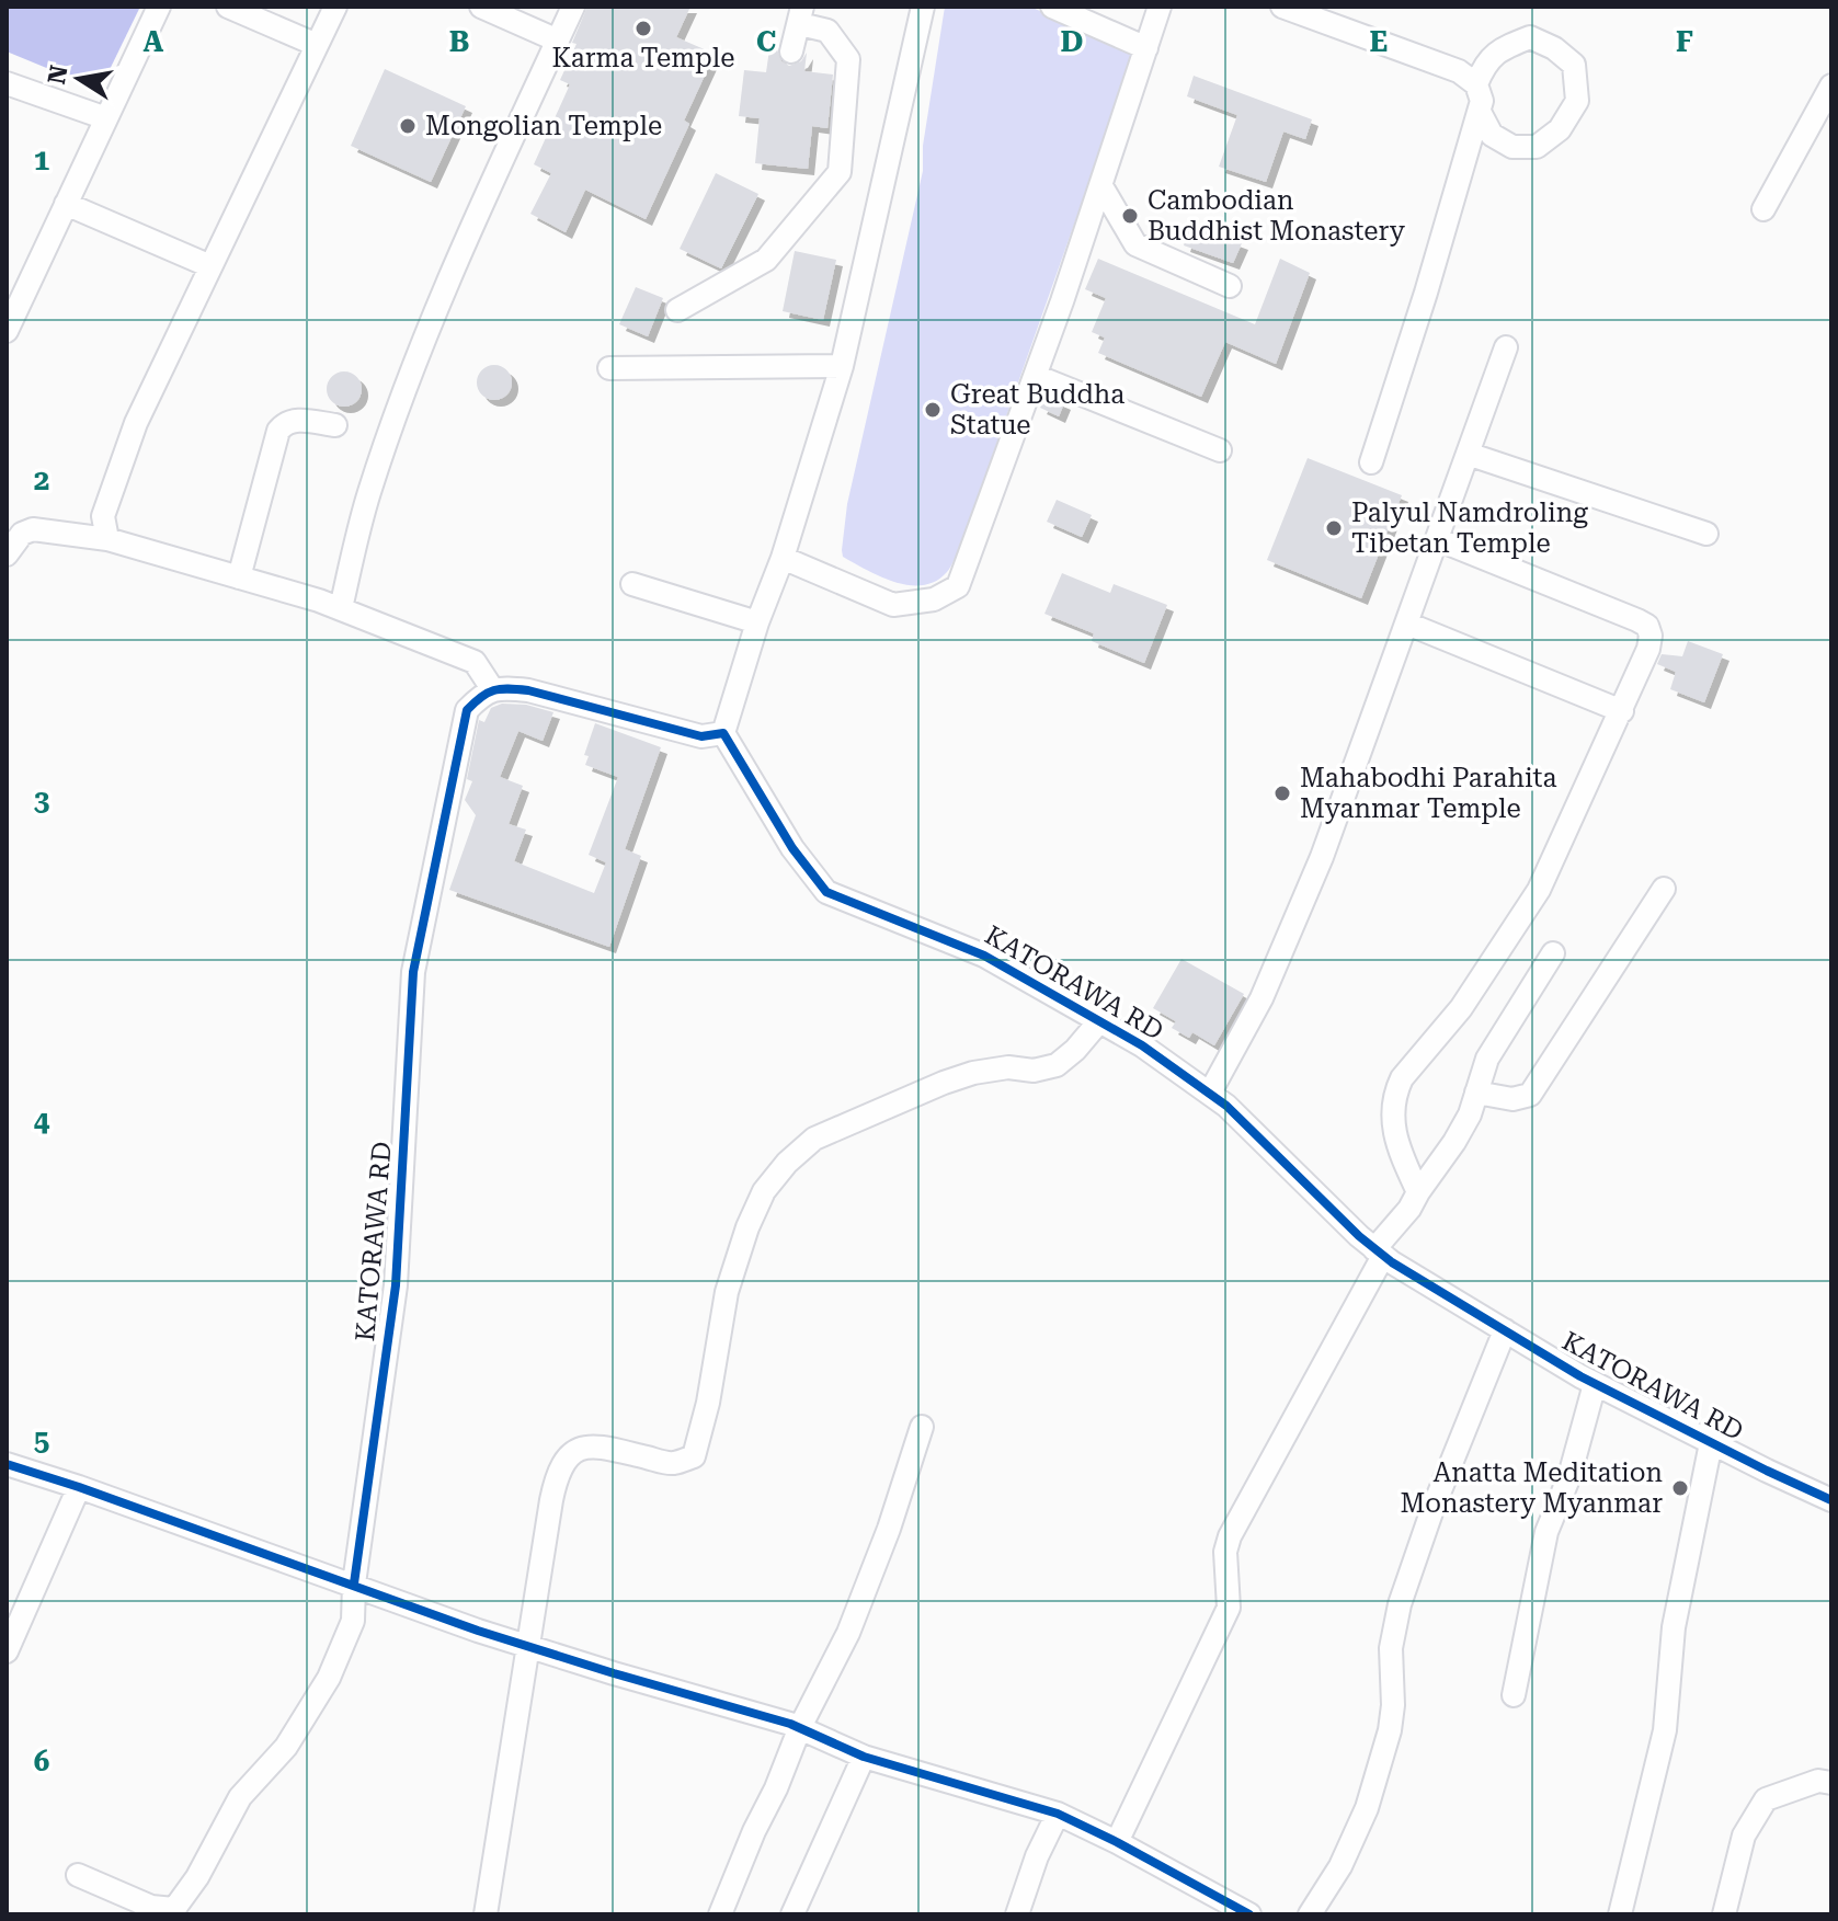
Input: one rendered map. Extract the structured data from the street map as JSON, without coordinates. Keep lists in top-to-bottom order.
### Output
{
  "streets": {
    "street": ["KATORAWA RD"]
  },
  "places": [
    "Karma Temple",
    "Mongolian Temple",
    "Cambodian Buddhist Monastery",
    "Great Buddha Statue",
    "Palyul Namdroling Tibetan Temple",
    "Mahabodhi Parahita Myanmar Temple",
    "Anatta Meditation Monastery Myanmar"
  ],
  "north": "left",
  "grid": {
    "columns": [
      "A",
      "B",
      "C",
      "D",
      "E",
      "F"
    ],
    "rows": [
      "1",
      "2",
      "3",
      "4",
      "5",
      "6"
    ]
  }
}
